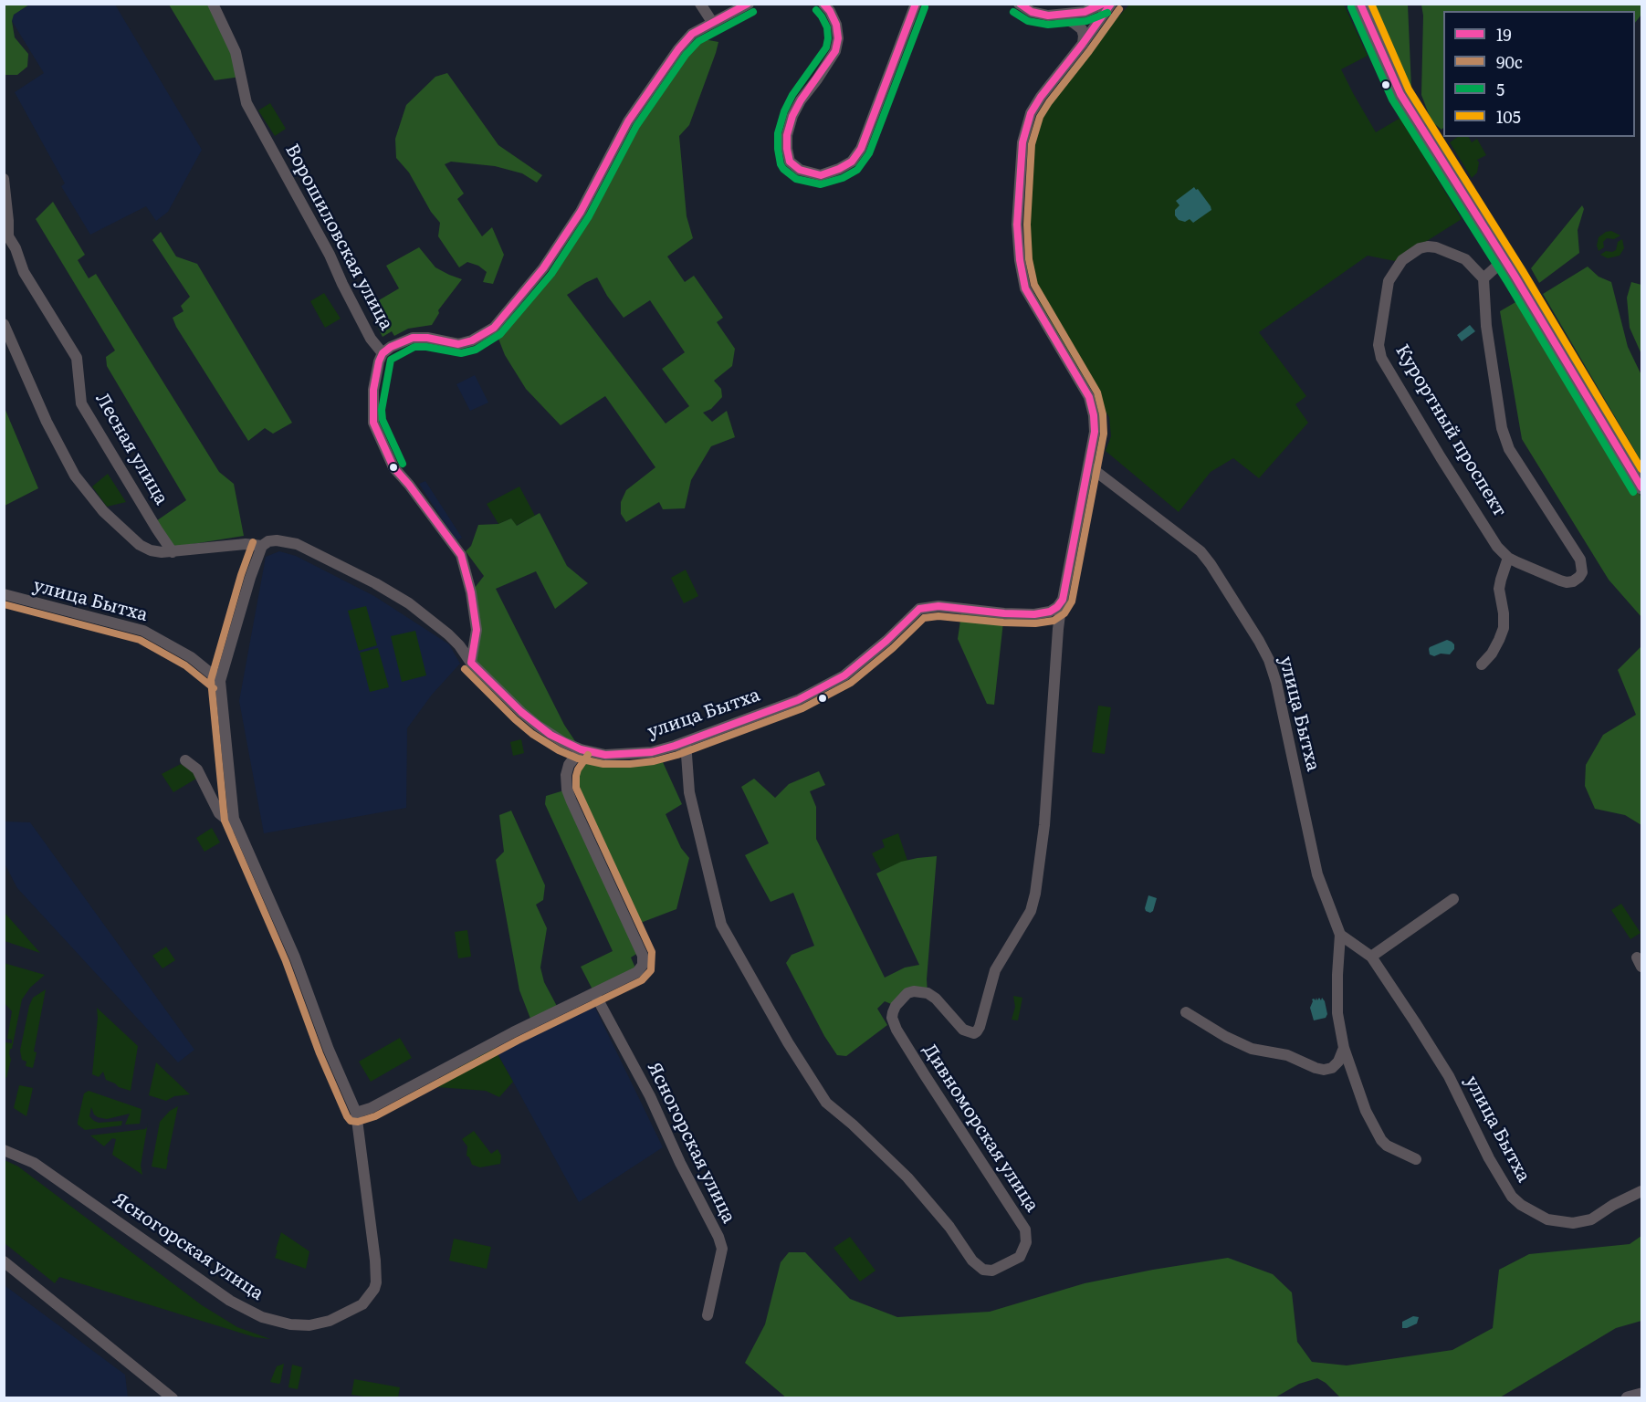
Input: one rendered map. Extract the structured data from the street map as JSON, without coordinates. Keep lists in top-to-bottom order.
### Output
{
  "streets": {
    "street": [
      "Ворошиловская улица",
      "Курортный проспект",
      "Лесная улица",
      "улица Бытха",
      "Дивноморская улица",
      "Ясногорская улица"
    ]
  },
  "crossings": [
    ["Ворошиловская улица", "улица Бытха"],
    ["Лесная улица", "улица Бытха"],
    ["улица Бытха", "Дивноморская улица"],
    ["улица Бытха", "Ясногорская улица"]
  ],
  "lines": [
    "transit line 19",
    "transit line 105",
    "transit line 5",
    "transit line 90с"
  ],
  "legend": [
    "19",
    "90с",
    "5",
    "105"
  ]
}
